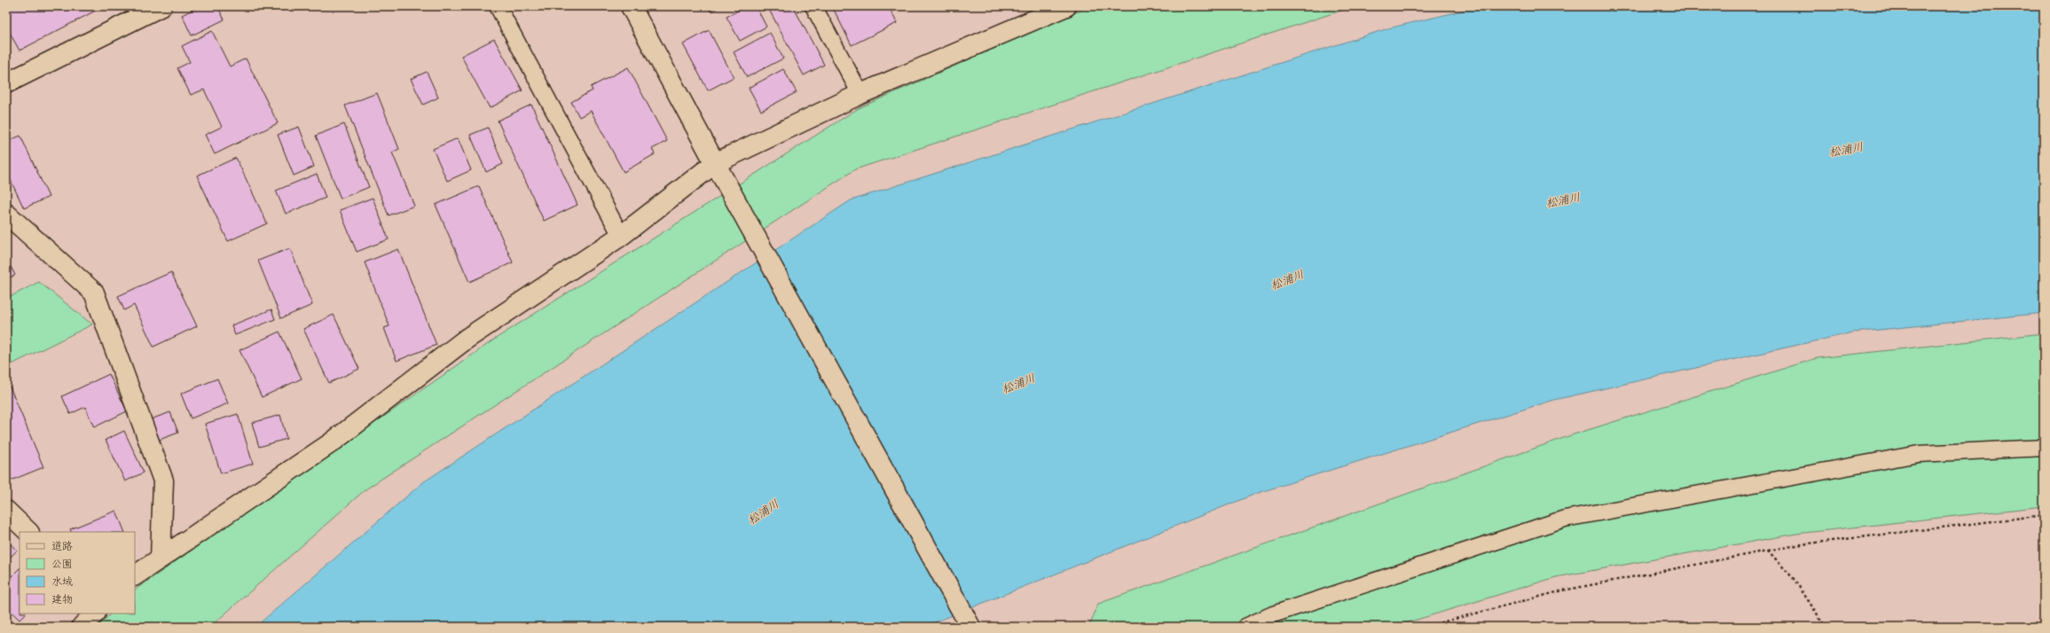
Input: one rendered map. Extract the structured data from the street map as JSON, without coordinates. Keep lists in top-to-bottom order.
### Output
{
  "water": ["松浦川"],
  "legend": [
    "道路",
    "公園",
    "水域",
    "建物"
  ]
}
